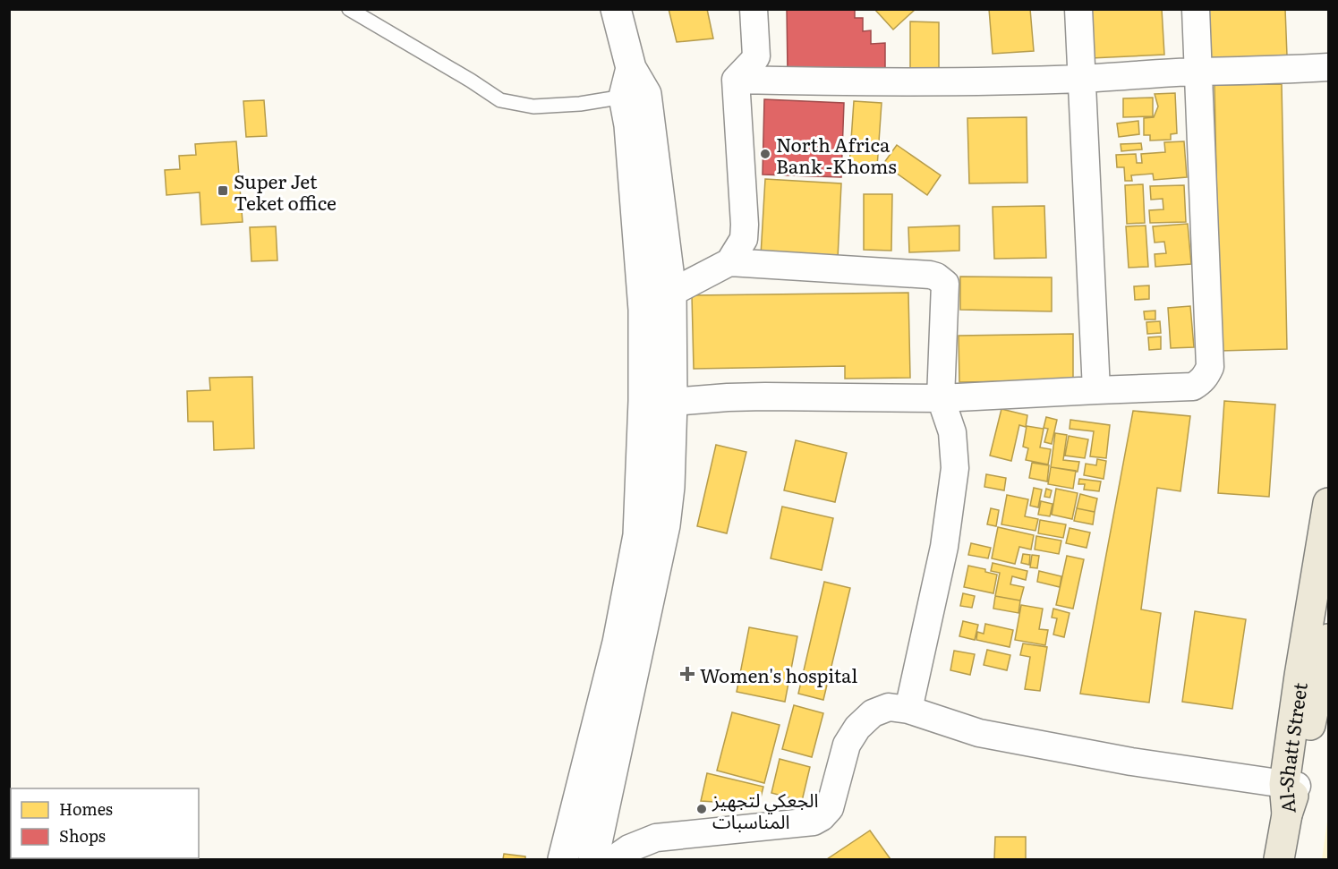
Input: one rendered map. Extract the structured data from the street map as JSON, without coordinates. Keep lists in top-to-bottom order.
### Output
{
  "streets": {
    "main road": ["Al-Shatt Street"]
  },
  "places": {
    "other": ["North Africa Bank -Khoms", "الجعكي لتجهيز المناسبات"],
    "transit": ["Super Jet Teket office"],
    "health": ["Women's hospital"]
  },
  "legend": ["Homes", "Shops"]
}
